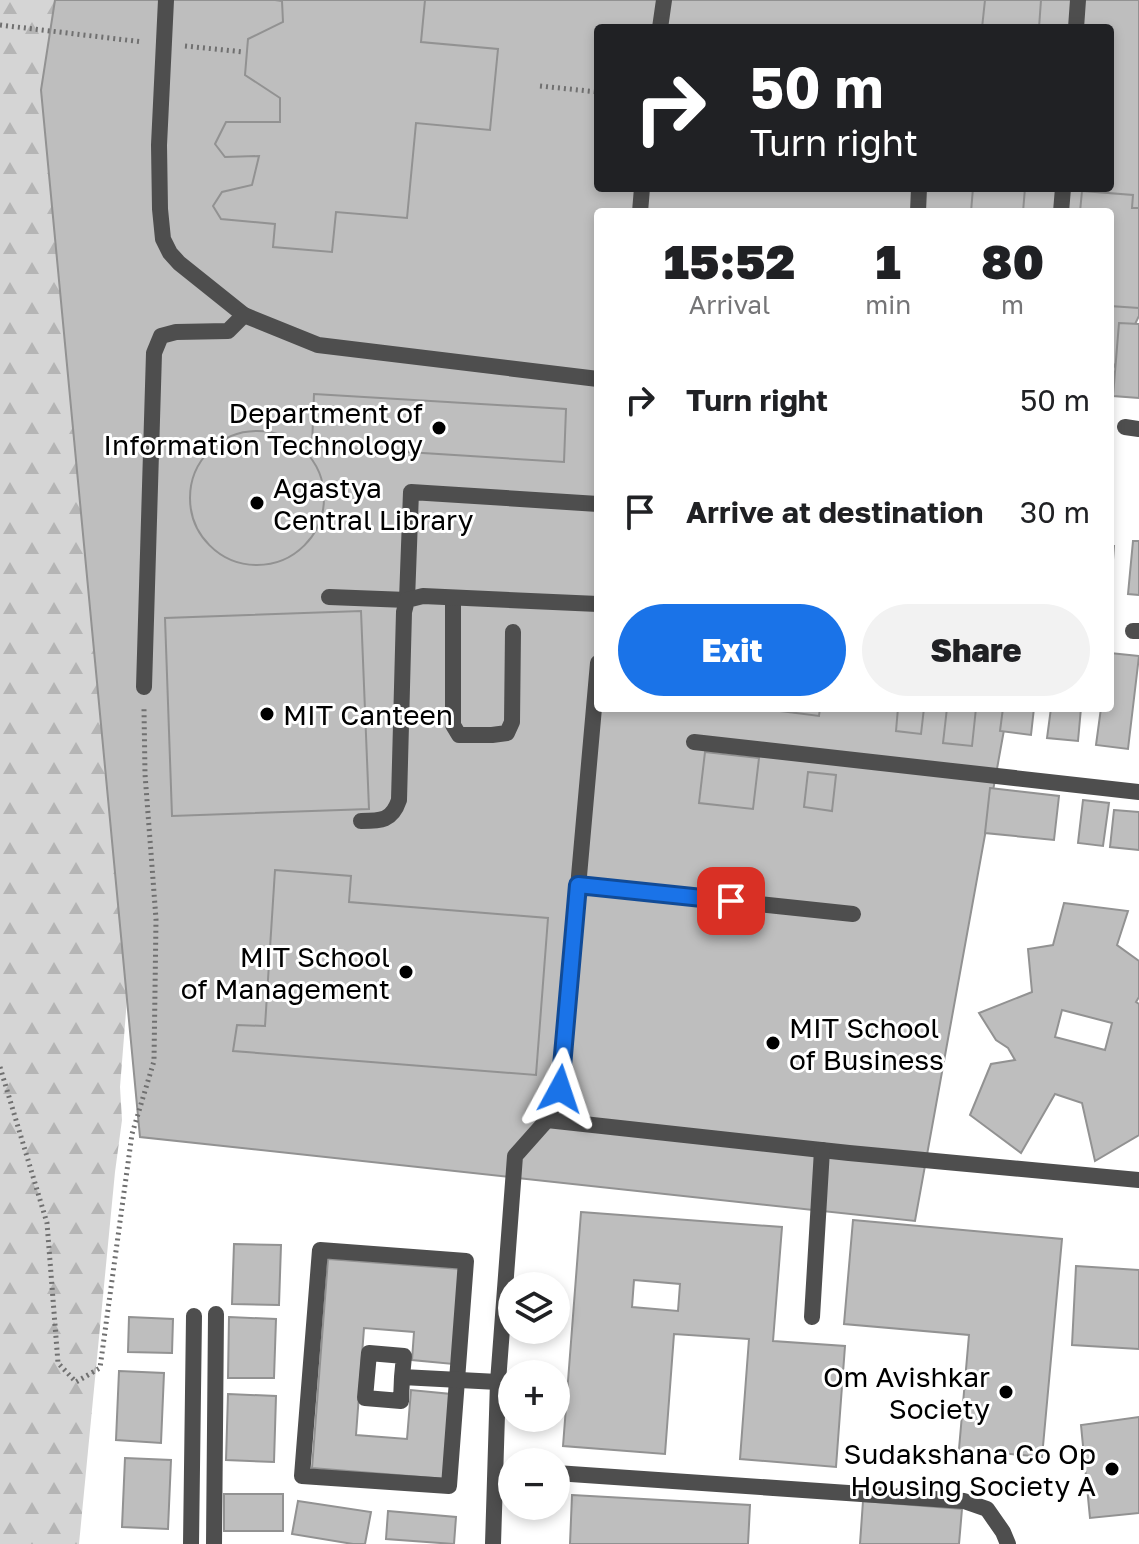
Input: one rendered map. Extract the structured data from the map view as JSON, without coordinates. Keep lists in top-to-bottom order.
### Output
{
  "places": [
    "Department of Information Technology",
    "Agastya Central Library",
    "MIT Canteen",
    "MIT School of Management",
    "MIT School of Business",
    "Om Avishkar Society",
    "Sudakshana Co Op Housing Society A"
  ],
  "page": {
    "turn": ["50 m", "Turn right"],
    "eta": [
      "15:52",
      "Arrival",
      "1",
      "min",
      "80",
      "m"
    ],
    "list": [
      {
        "name": "Turn right",
        "value": "50 m"
      },
      {
        "name": "Arrive at destination",
        "value": "30 m"
      }
    ],
    "buttons": ["Exit", "Share"],
    "map_buttons": ["+", "−"]
  }
}
